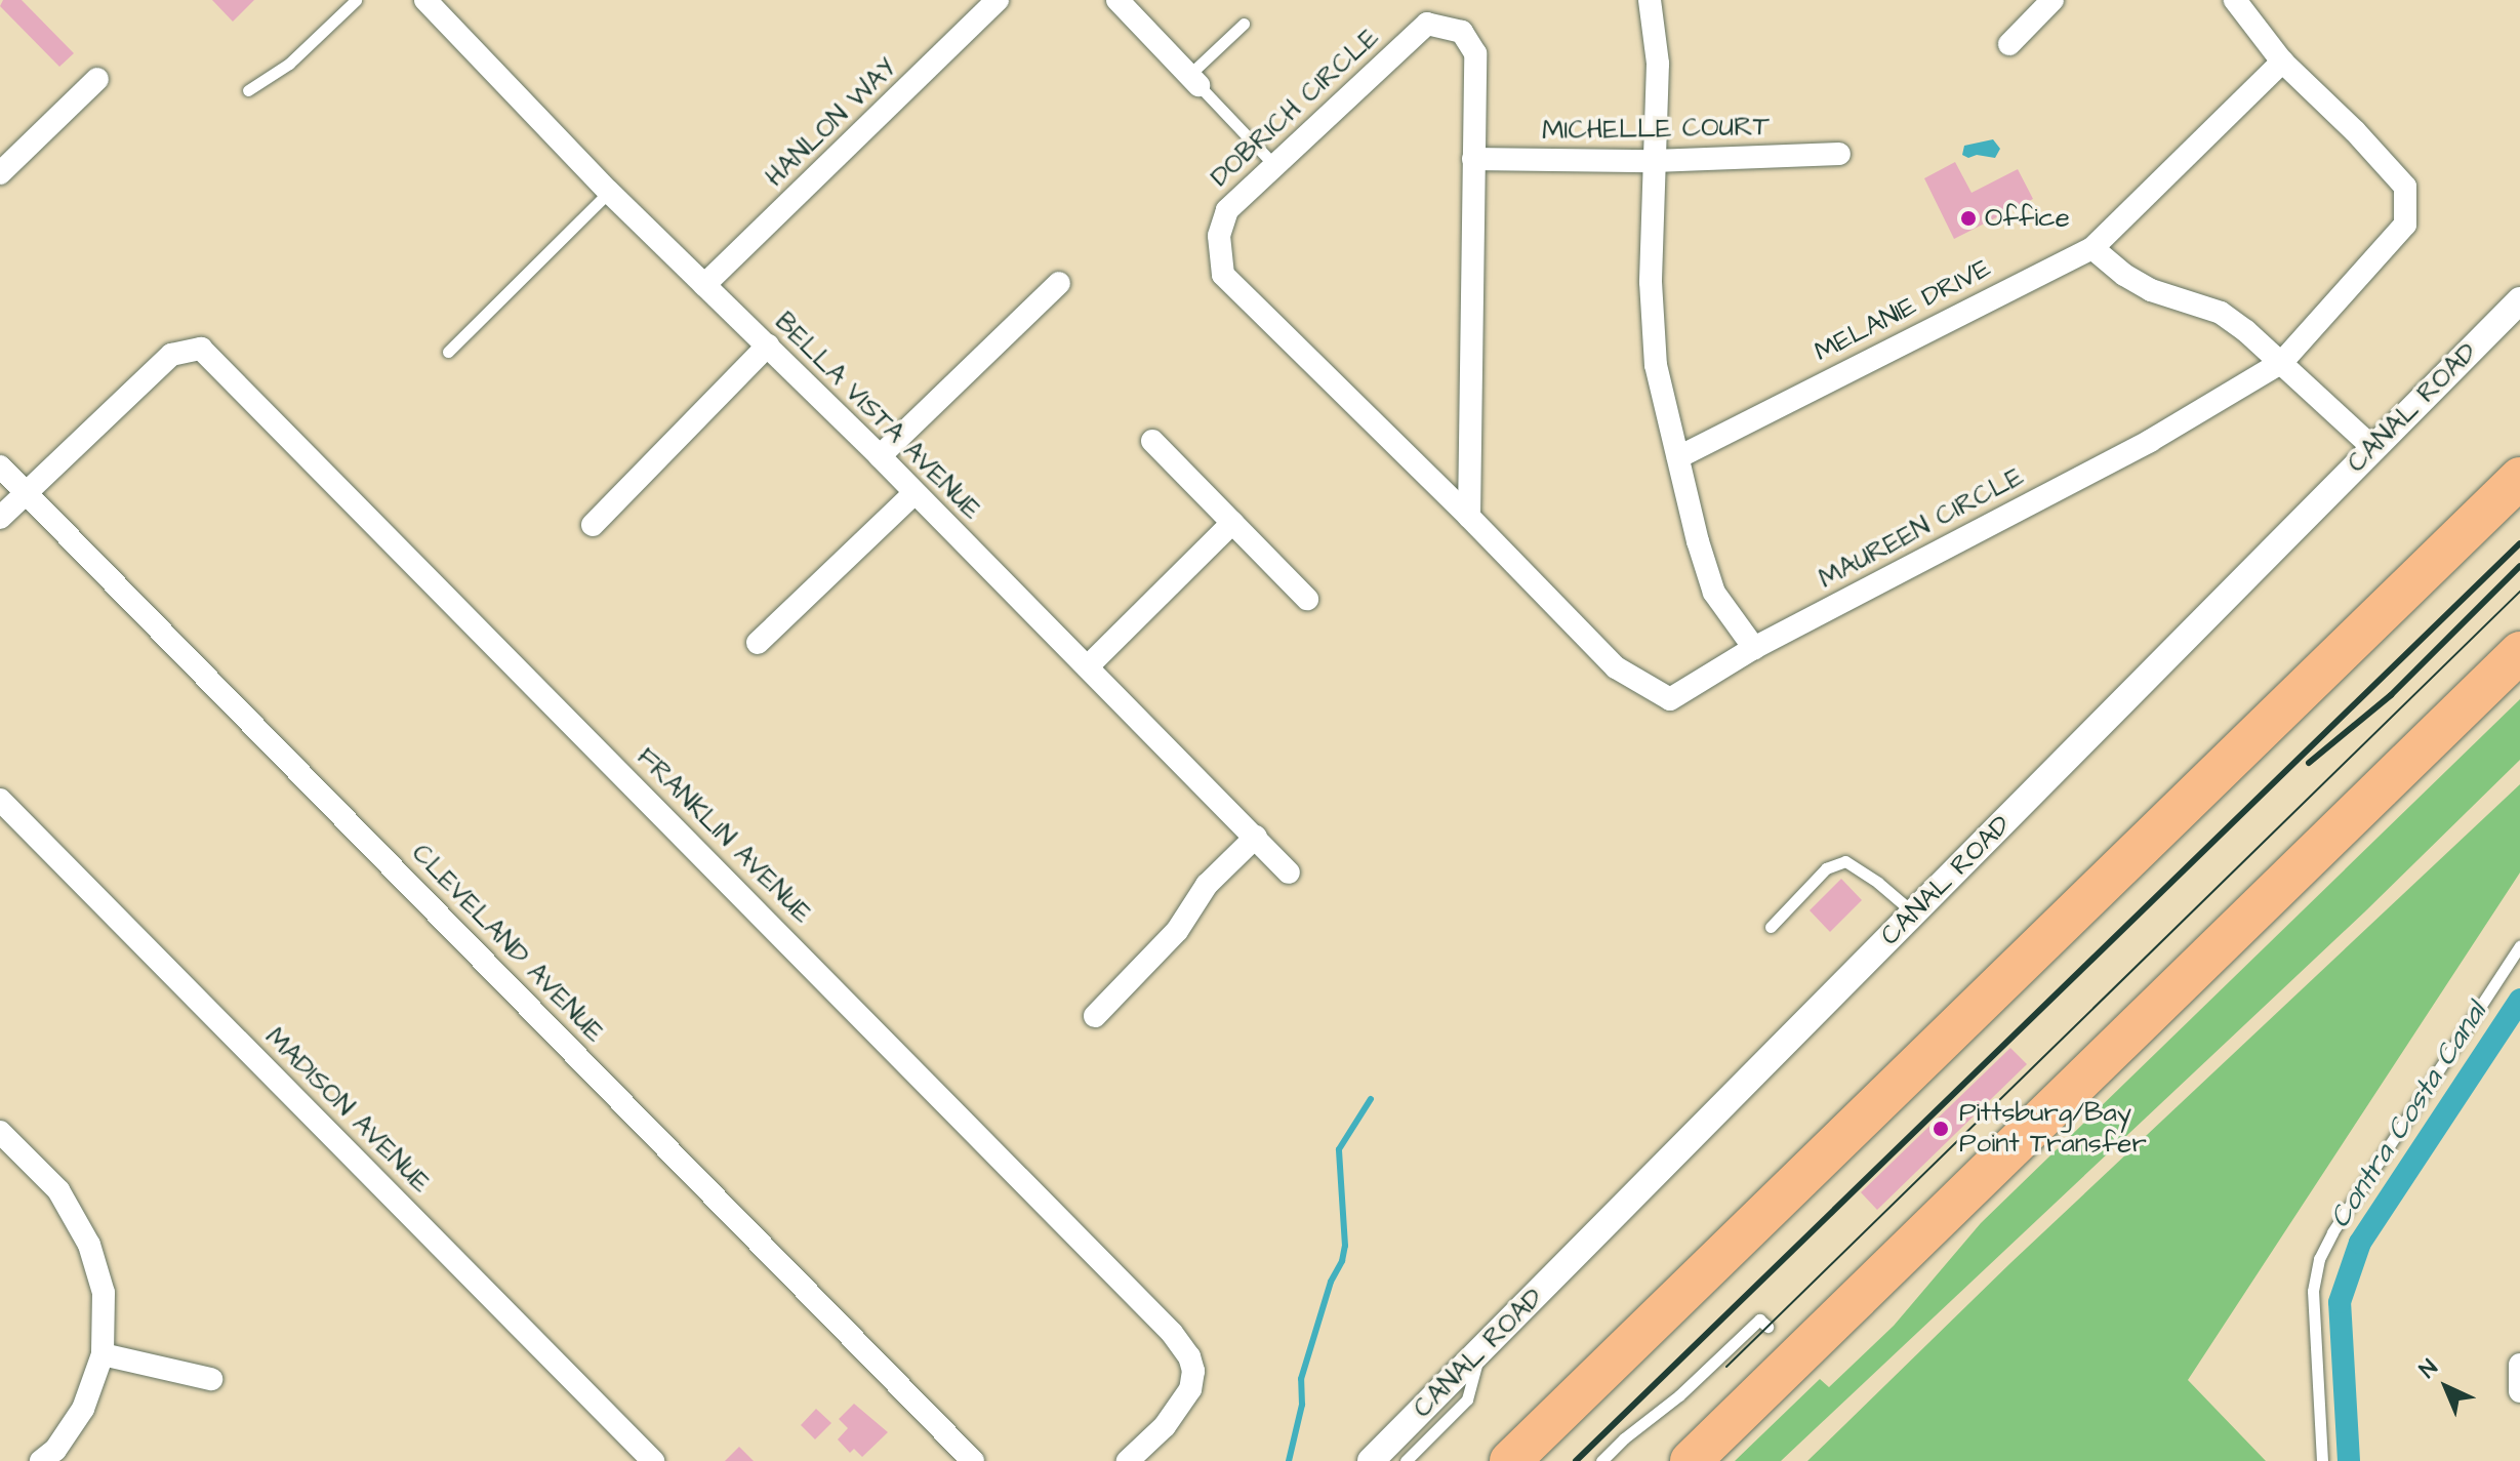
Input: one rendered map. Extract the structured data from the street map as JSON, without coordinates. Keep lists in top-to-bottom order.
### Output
{
  "streets": {
    "street": [
      "DOBRICH CIRCLE",
      "HANLON WAY",
      "MICHELLE COURT",
      "MELANIE DRIVE",
      "CANAL ROAD",
      "BELLA VISTA AVENUE",
      "MAUREEN CIRCLE",
      "FRANKLIN AVENUE",
      "CLEVELAND AVENUE",
      "MADISON AVENUE"
    ]
  },
  "crossings": [
    ["DOBRICH CIRCLE", "MICHELLE COURT"],
    ["DOBRICH CIRCLE", "MAUREEN CIRCLE"],
    ["HANLON WAY", "BELLA VISTA AVENUE"],
    ["MELANIE DRIVE", "MAUREEN CIRCLE"],
    ["FRANKLIN AVENUE", "CLEVELAND AVENUE"]
  ],
  "water": ["Contra Costa Canal"],
  "places": ["Office", "Pittsburg/Bay Point Transfer"],
  "north": "top left"
}
